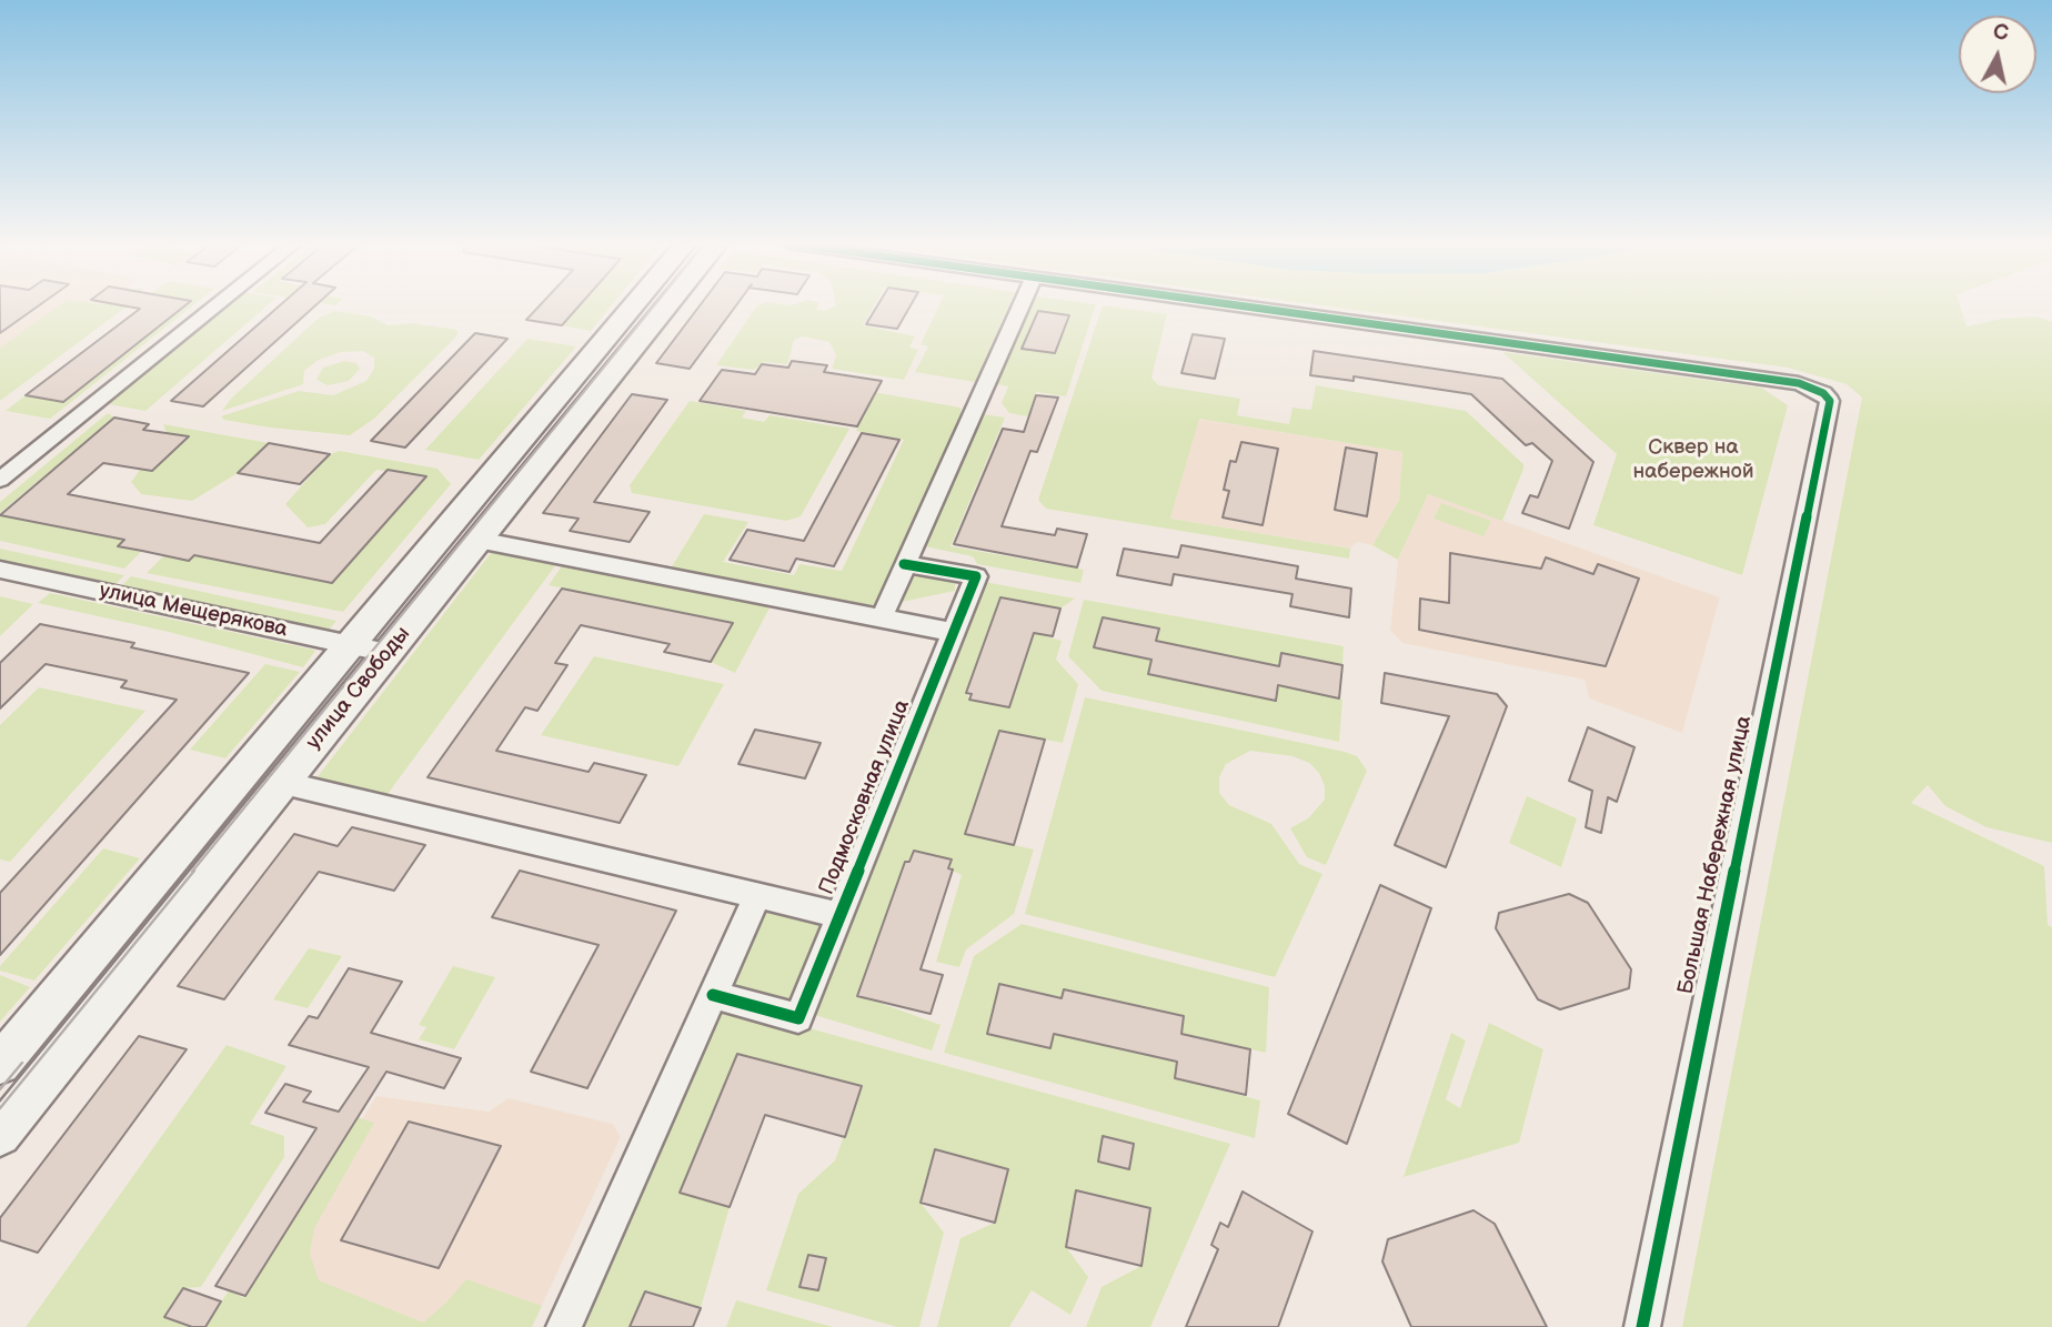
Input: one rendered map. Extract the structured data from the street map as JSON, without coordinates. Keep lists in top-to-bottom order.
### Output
{
  "streets": {
    "main road": ["улица Свободы"],
    "street": ["улица Мещерякова", "Подмосковная улица", "Большая Набережная улица"]
  },
  "crossings": [
    ["улица Мещерякова", "улица Свободы"],
    ["улица Свободы", "Подмосковная улица"]
  ],
  "parks": ["Сквер на набережной"],
  "north": "top"
}
